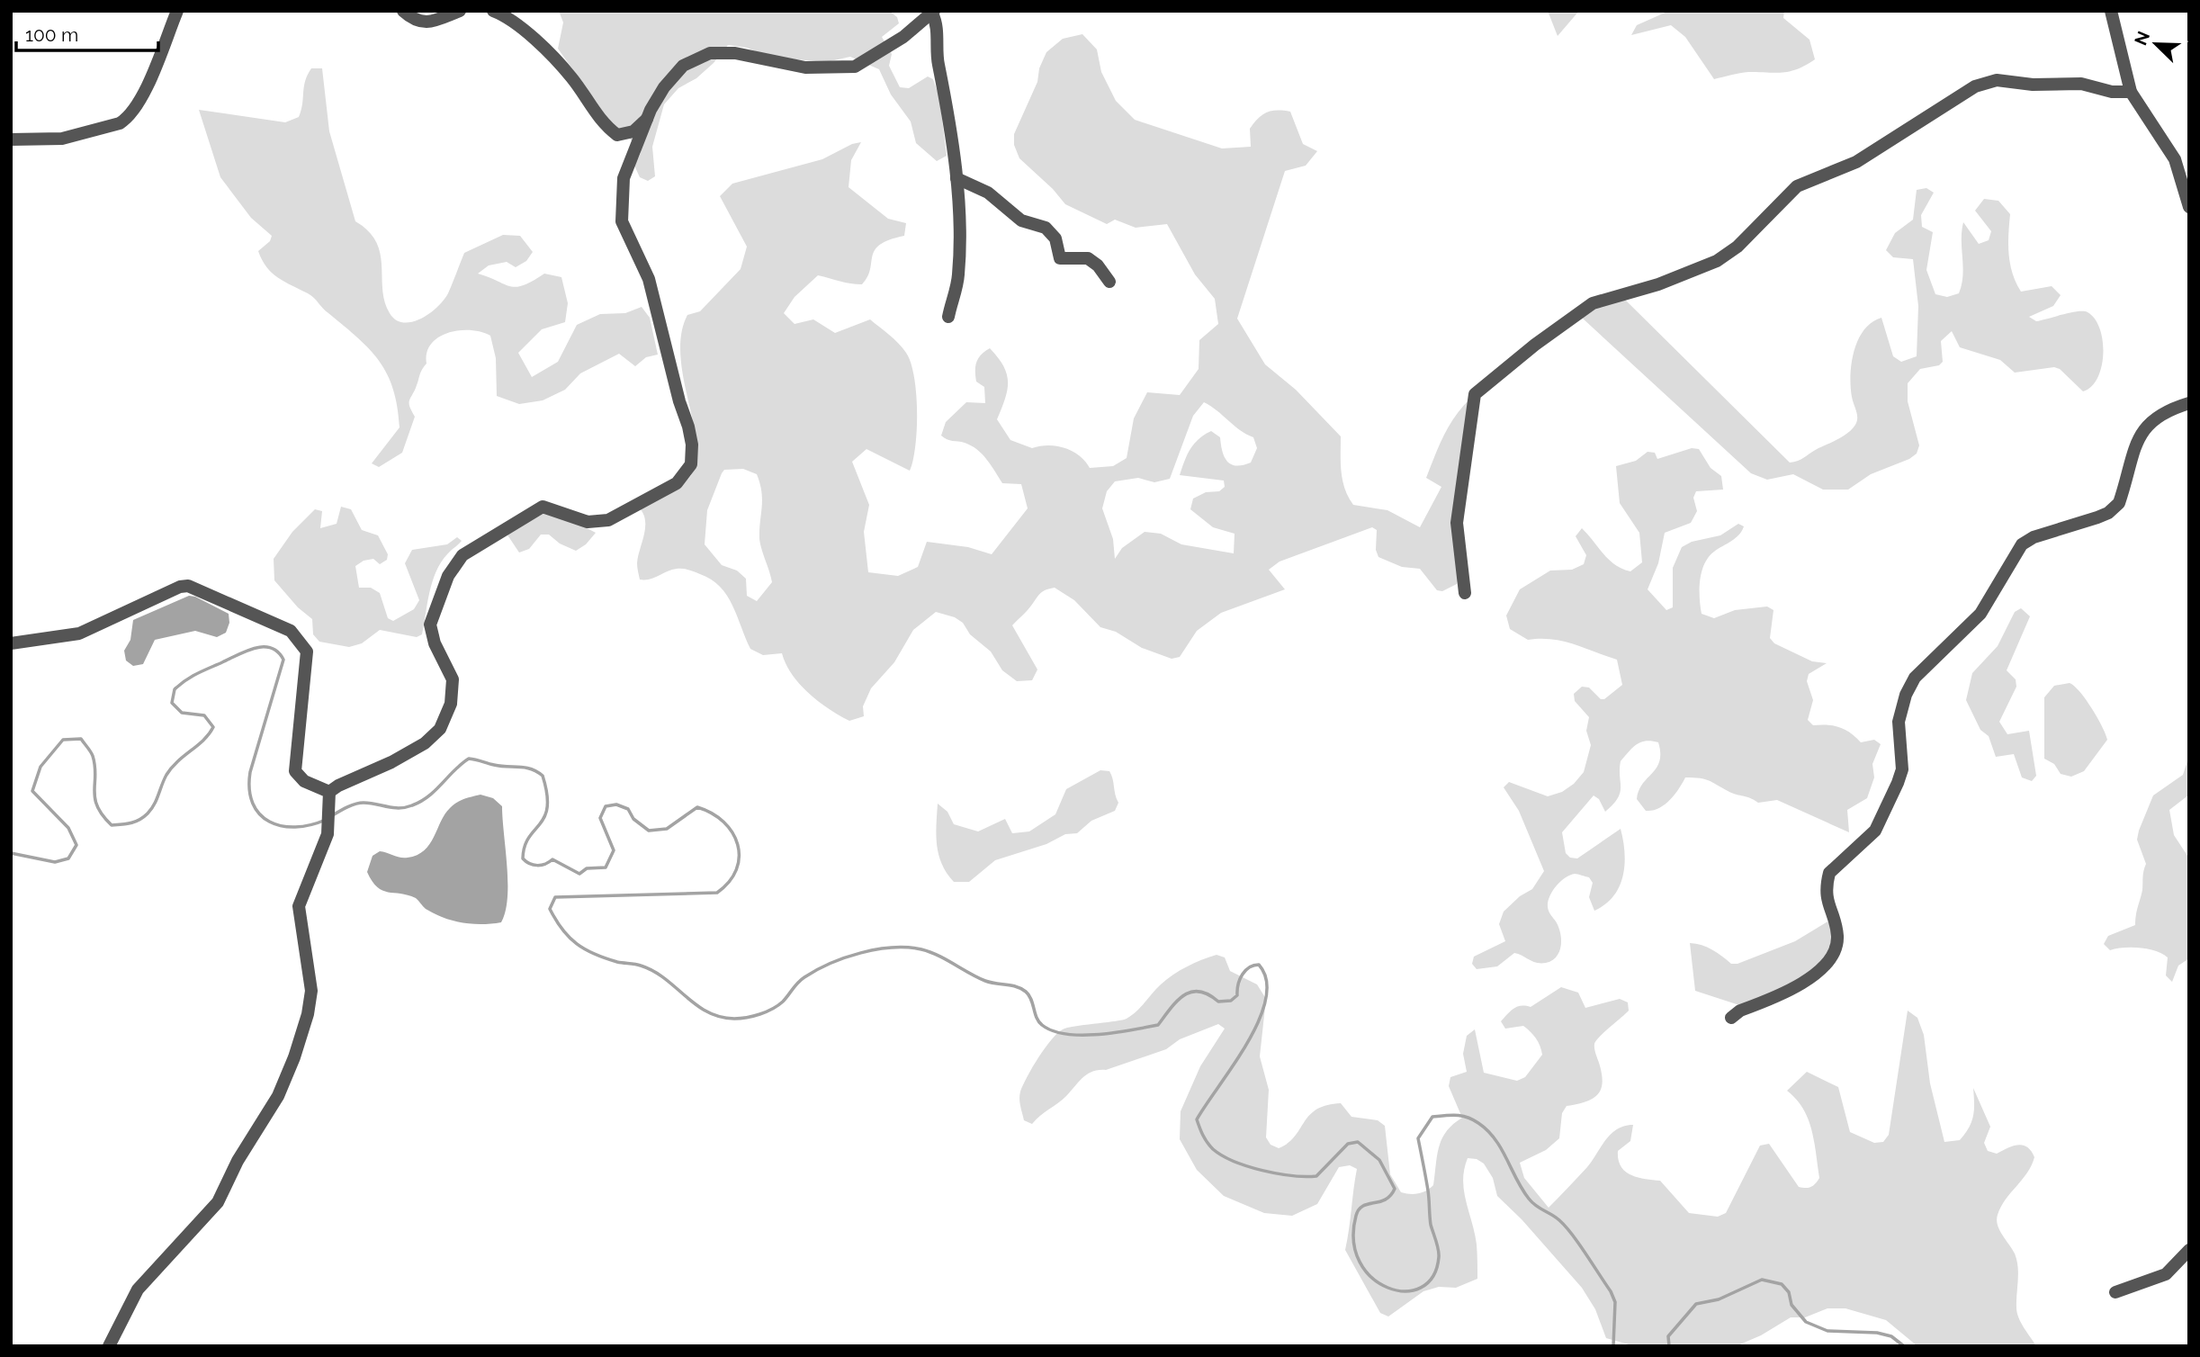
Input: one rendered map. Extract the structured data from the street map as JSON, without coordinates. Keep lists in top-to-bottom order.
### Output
{
  "scale_bar": "100 m",
  "north": "top left"
}
